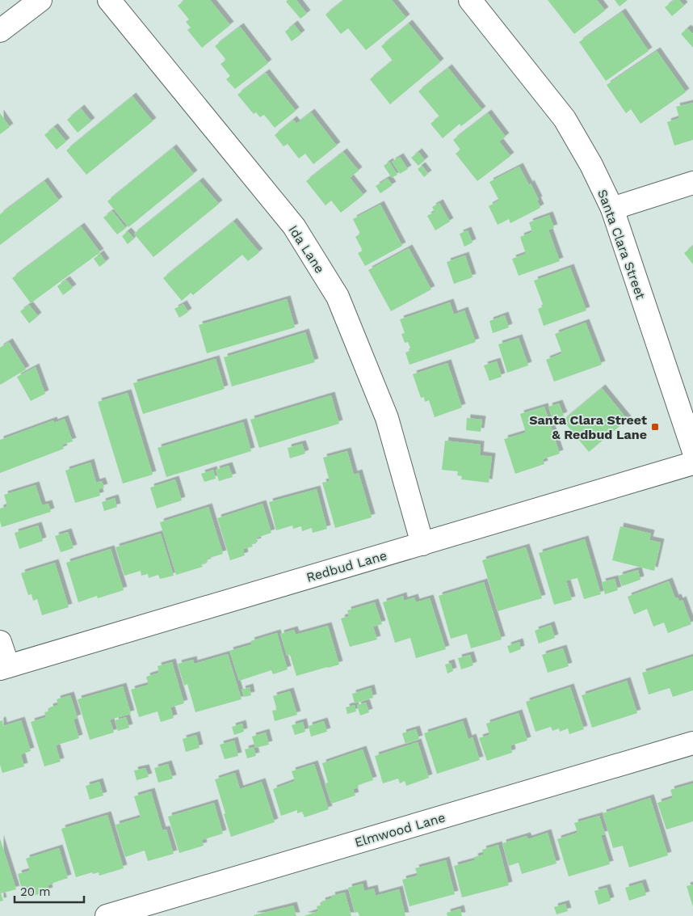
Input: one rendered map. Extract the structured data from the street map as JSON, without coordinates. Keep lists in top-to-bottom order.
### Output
{
  "streets": {
    "street": [
      "Santa Clara Street",
      "Ida Lane",
      "Redbud Lane",
      "Elmwood Lane"
    ]
  },
  "crossings": [
    ["Ida Lane", "Redbud Lane"]
  ],
  "places": {
    "transit": ["Santa Clara Street & Redbud Lane"]
  },
  "scale_bar": "20 m"
}
